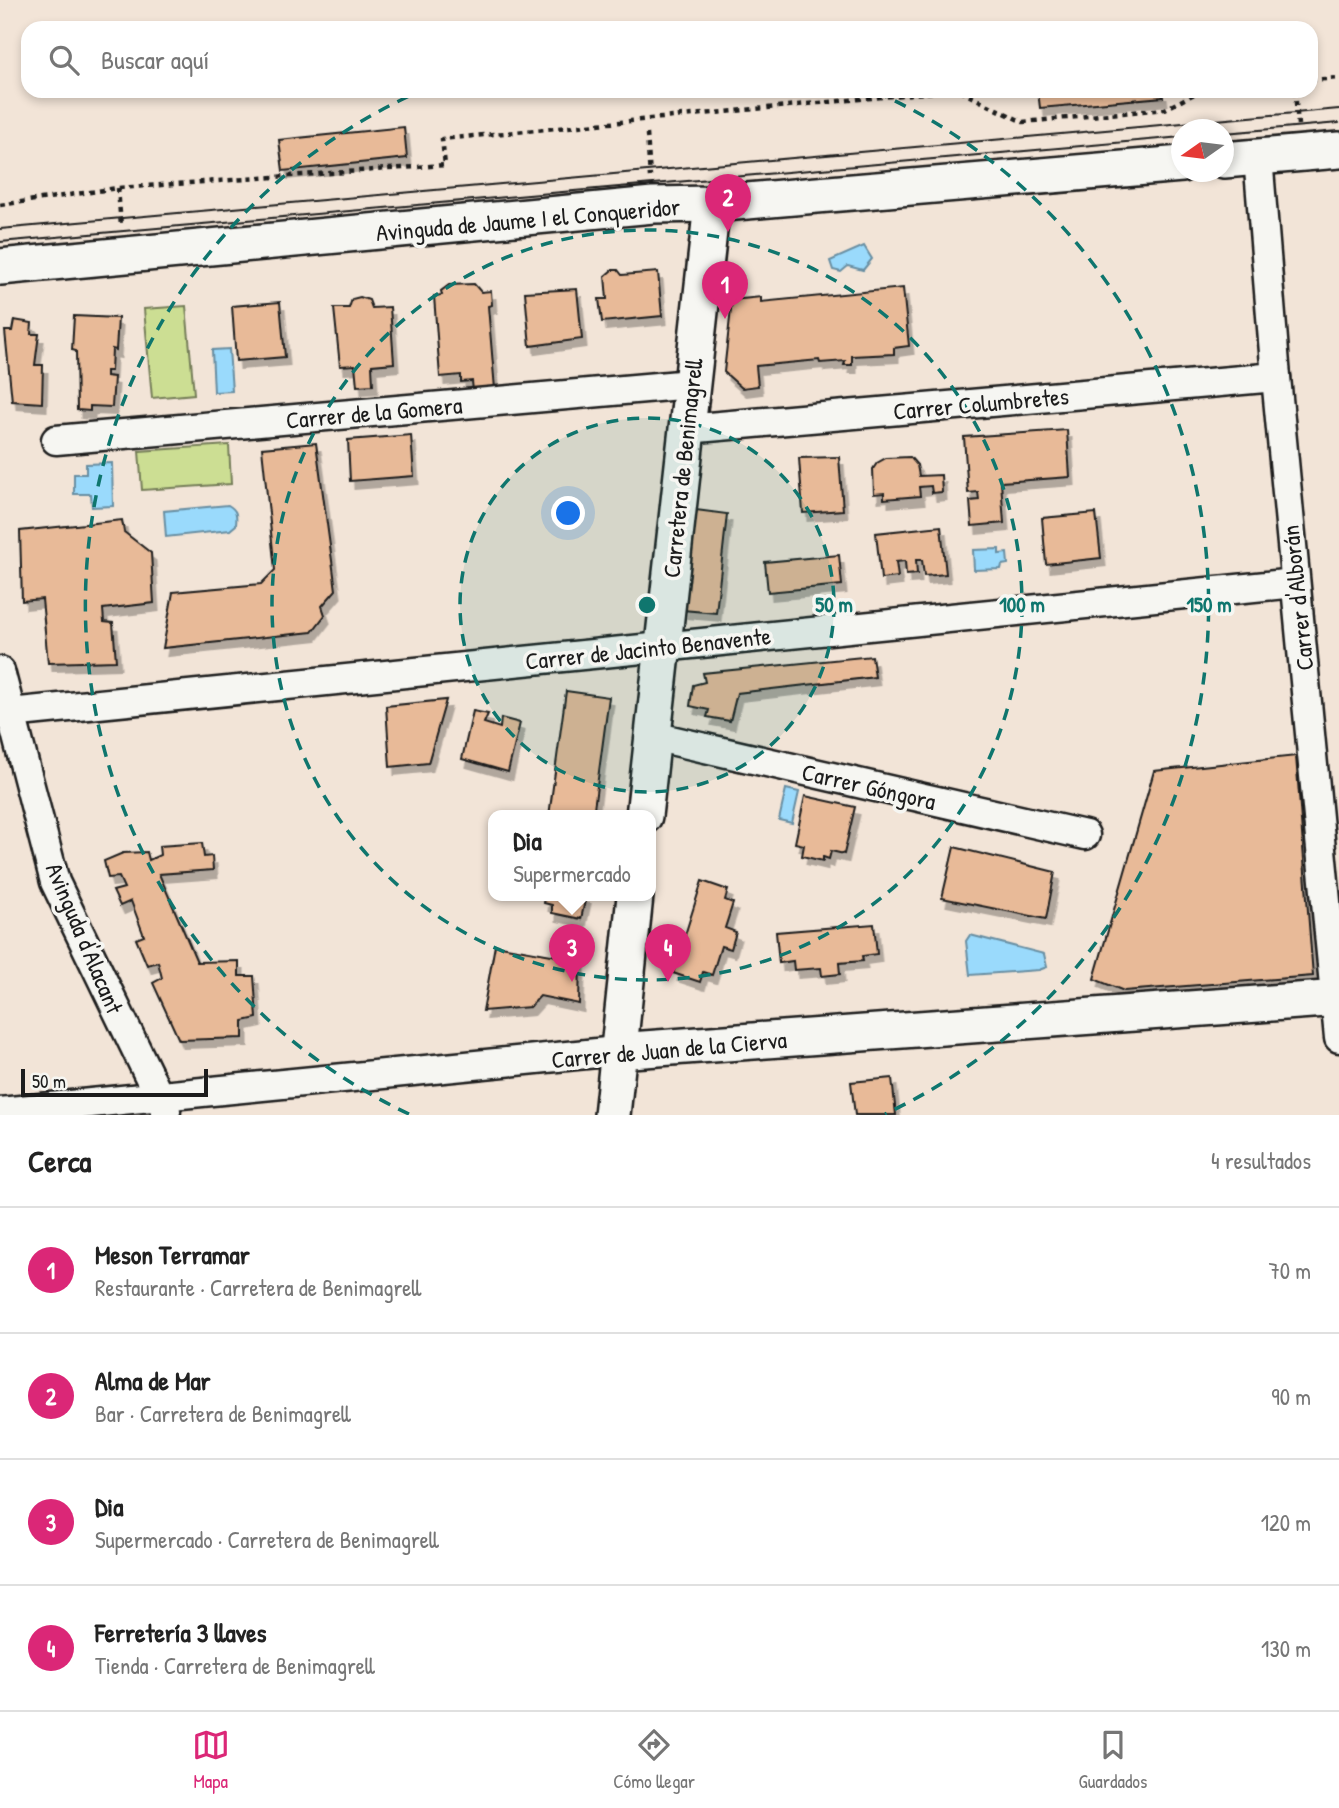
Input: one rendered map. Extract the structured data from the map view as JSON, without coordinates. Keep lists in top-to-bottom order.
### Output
{
  "streets": {
    "street": [
      "Avinguda de Jaume I el Conqueridor",
      "Carrer Columbretes",
      "Carrer de la Gomera",
      "Carretera de Benimagrell",
      "Carrer d'Alborán",
      "Carrer de Jacinto Benavente",
      "Carrer Góngora",
      "Avinguda d'Alacant",
      "Carrer de Juan de la Cierva"
    ]
  },
  "crossings": [
    ["Avinguda de Jaume I el Conqueridor", "Carretera de Benimagrell"],
    ["Carrer Columbretes", "Carretera de Benimagrell"],
    ["Carrer Columbretes", "Carrer d'Alborán"],
    ["Carrer de la Gomera", "Carretera de Benimagrell"],
    ["Carretera de Benimagrell", "Carrer de Jacinto Benavente"],
    ["Carretera de Benimagrell", "Carrer Góngora"],
    ["Carrer d'Alborán", "Carrer de Jacinto Benavente"],
    ["Carrer d'Alborán", "Carrer de Juan de la Cierva"],
    ["Carrer de Jacinto Benavente", "Avinguda d'Alacant"],
    ["Avinguda d'Alacant", "Carrer de Juan de la Cierva"]
  ],
  "scale_bar": "50 m",
  "north": "left",
  "page": {
    "search": "Buscar aquí",
    "pins": [
      "2",
      "1",
      "3",
      "4"
    ],
    "popup": ["Dia", "Supermercado"],
    "scale": "50 m",
    "heading": ["Cerca", "4 resultados"],
    "list": [
      {
        "mark": "1",
        "name": "Meson Terramar",
        "note": "Restaurante · Carretera de Benimagrell",
        "value": "70 m"
      },
      {
        "mark": "2",
        "name": "Alma de Mar",
        "note": "Bar · Carretera de Benimagrell",
        "value": "90 m"
      },
      {
        "mark": "3",
        "name": "Dia",
        "note": "Supermercado · Carretera de Benimagrell",
        "value": "120 m"
      },
      {
        "mark": "4",
        "name": "Ferretería 3 llaves",
        "note": "Tienda · Carretera de Benimagrell",
        "value": "130 m"
      }
    ],
    "nav": ["Mapa", "Cómo llegar", "Guardados"]
  },
  "rings": ["50 m", "100 m", "150 m"]
}
